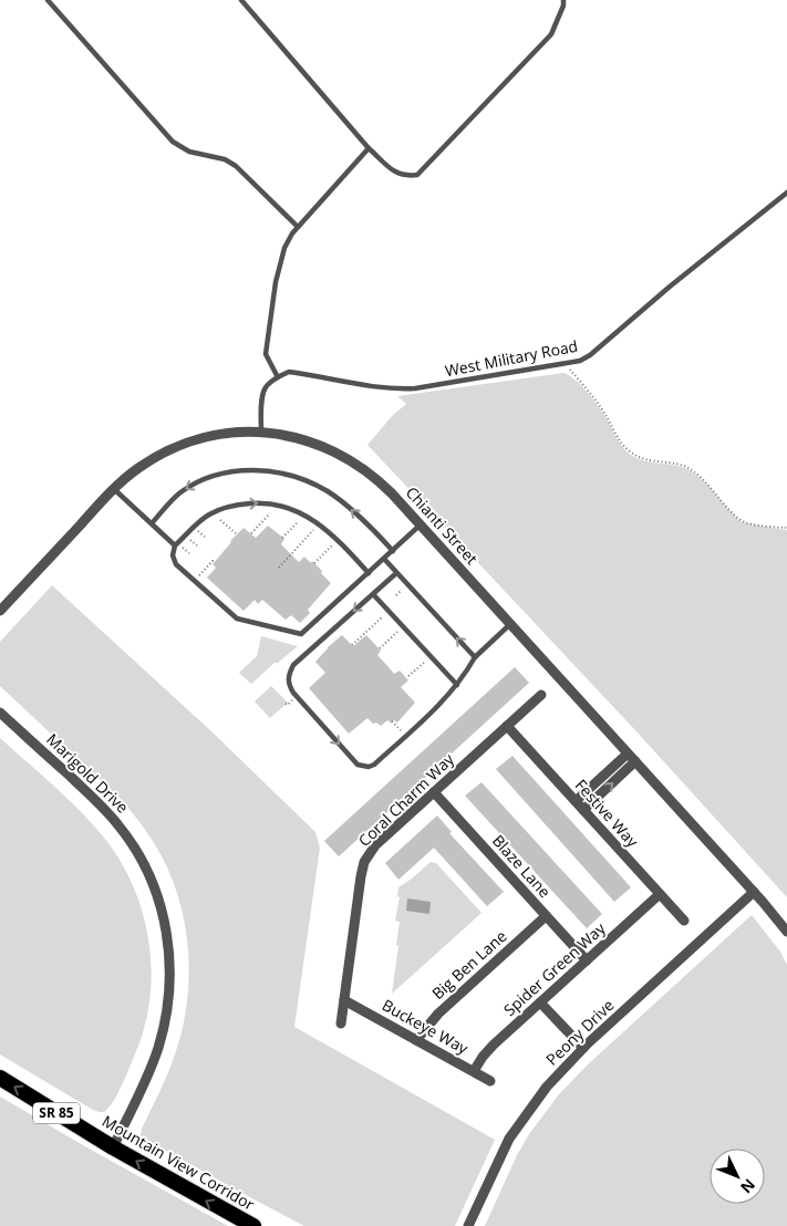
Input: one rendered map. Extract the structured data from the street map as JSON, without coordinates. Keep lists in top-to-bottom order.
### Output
{
  "streets": {
    "highway": ["SR 85", "Mountain View Corridor"],
    "street": [
      "Chianti Street",
      "Marigold Drive",
      "Coral Charm Way",
      "Festive Way",
      "Blaze Lane",
      "Big Ben Lane",
      "Spider Green Way",
      "Buckeye Way",
      "Peony Drive"
    ],
    "lane": ["West Military Road"]
  },
  "crossings": [
    ["Chianti Street", "Peony Drive"],
    ["Marigold Drive", "Mountain View Corridor"],
    ["Coral Charm Way", "Festive Way"],
    ["Coral Charm Way", "Blaze Lane"],
    ["Coral Charm Way", "Buckeye Way"],
    ["Festive Way", "Spider Green Way"],
    ["Blaze Lane", "Big Ben Lane"],
    ["Blaze Lane", "Spider Green Way"],
    ["Big Ben Lane", "Buckeye Way"],
    ["Spider Green Way", "Buckeye Way"]
  ],
  "one_way": ["Mountain View Corridor"],
  "north": "bottom right"
}
